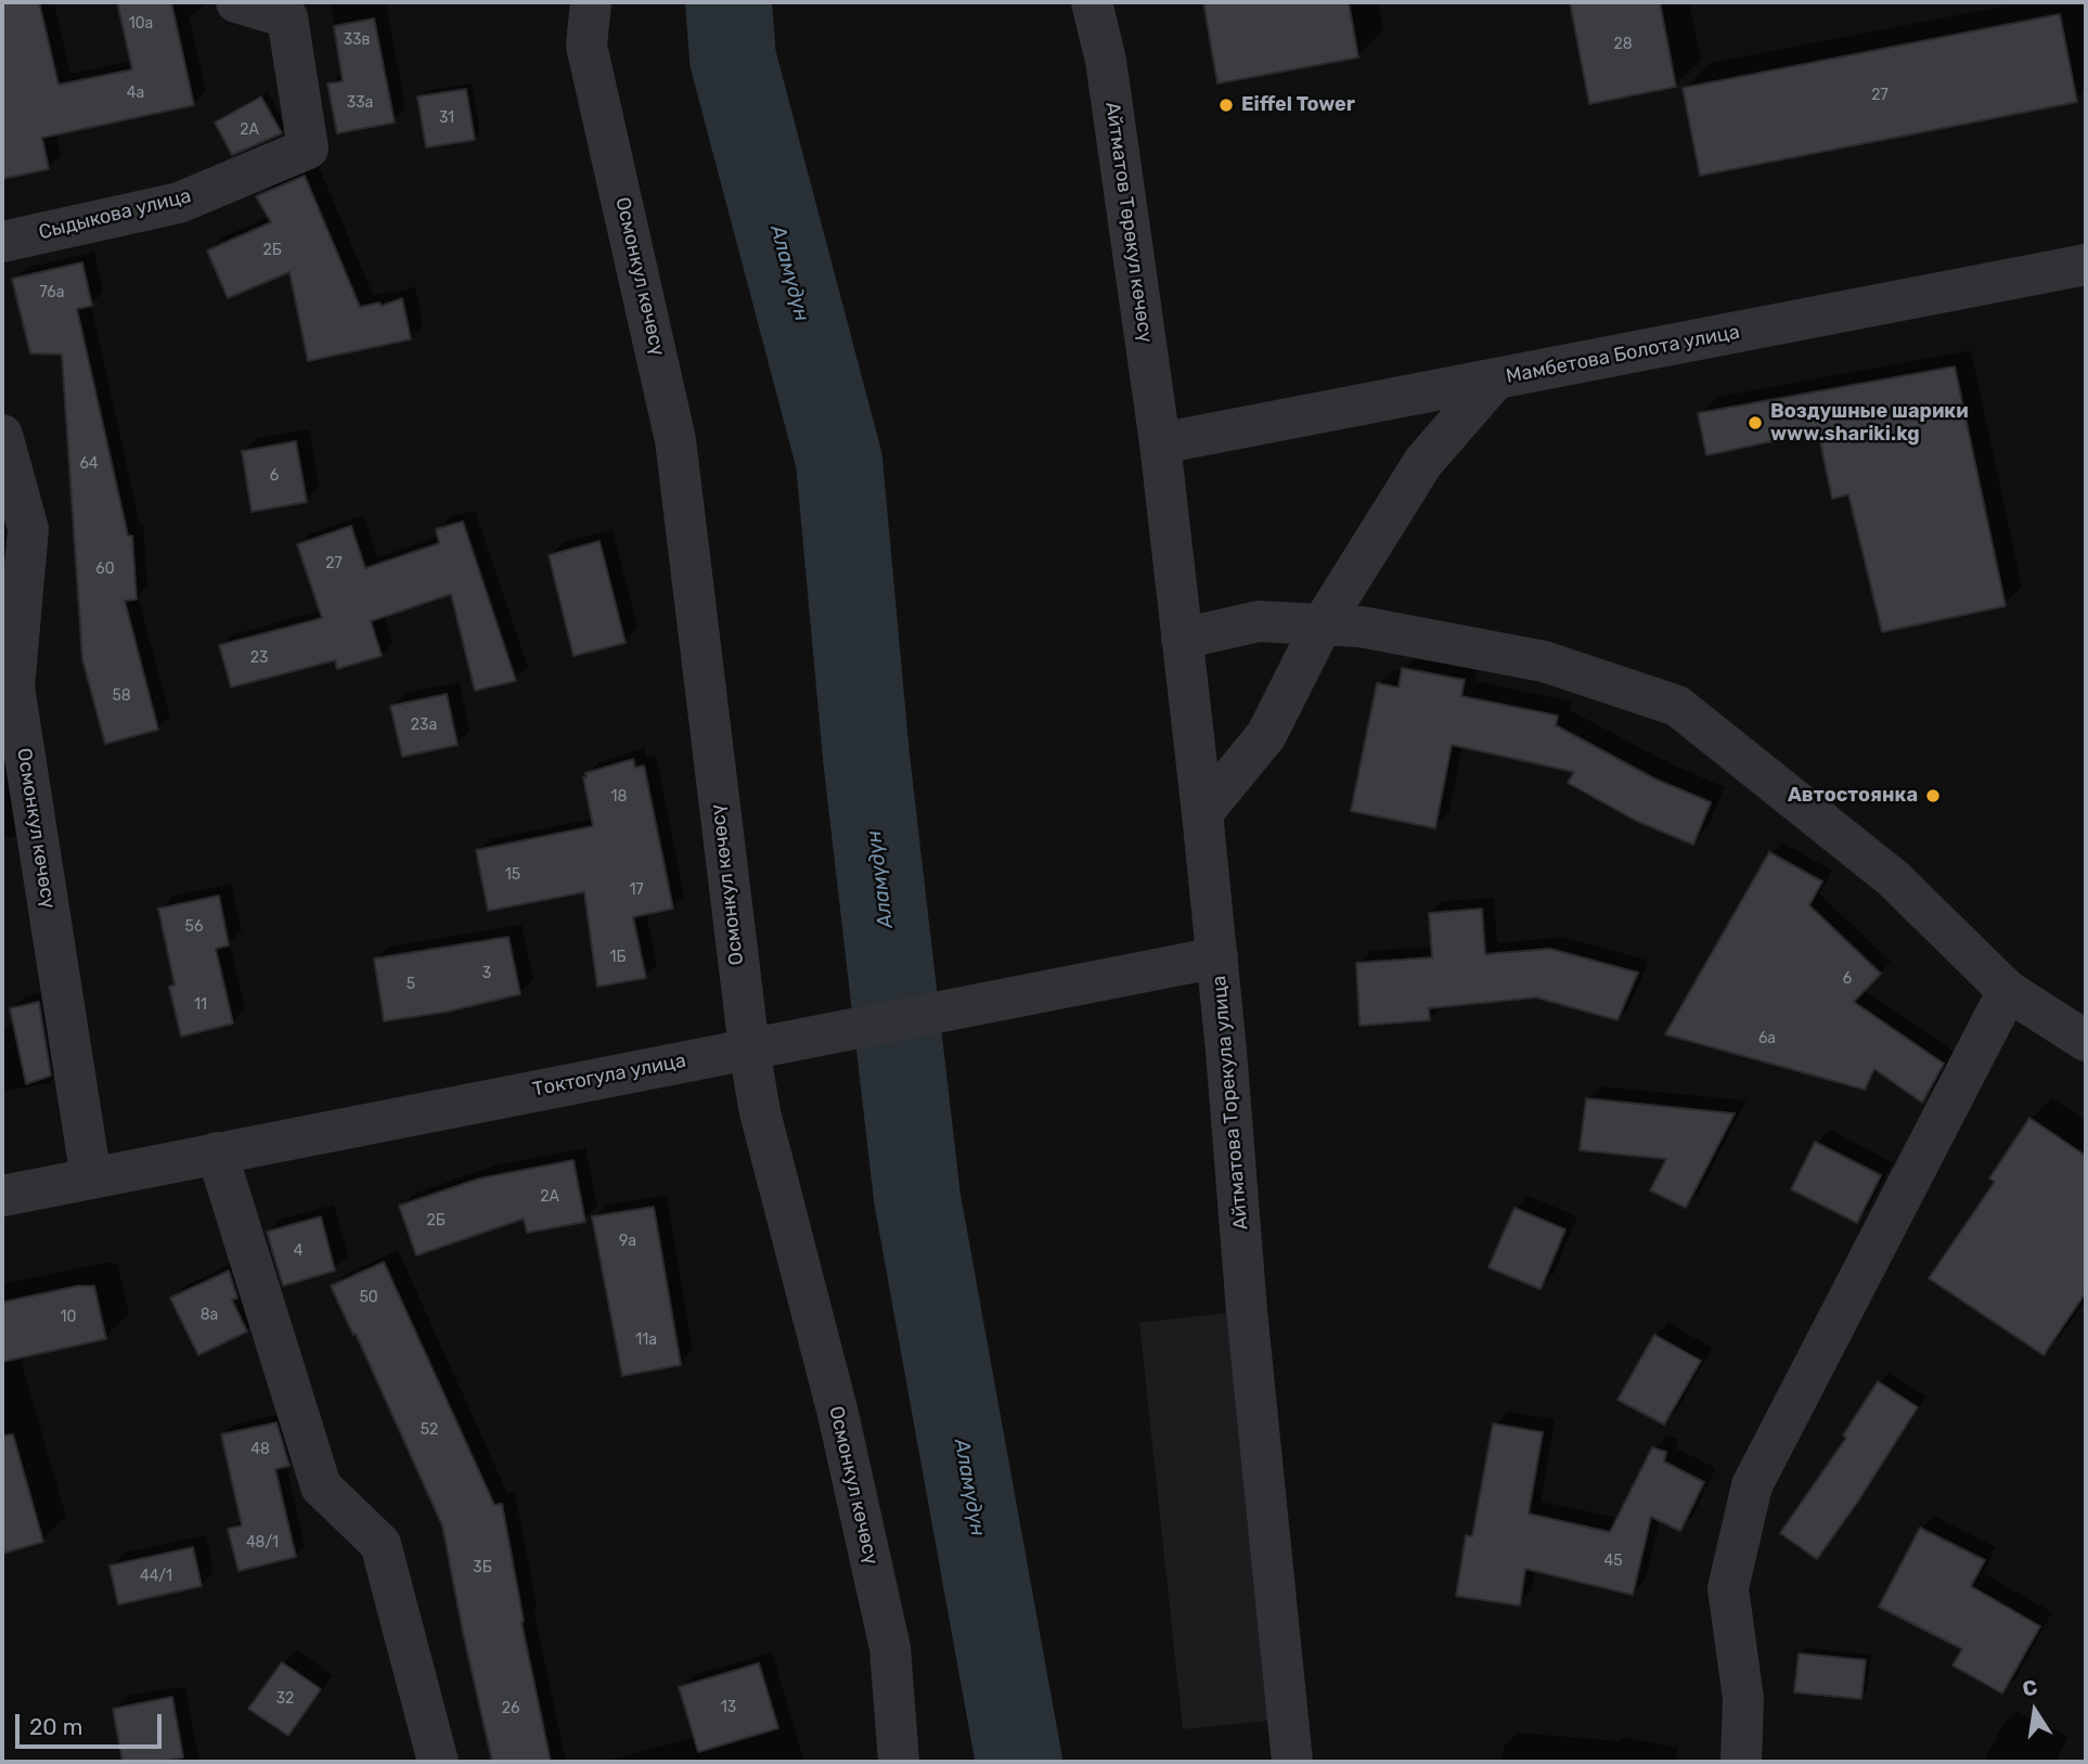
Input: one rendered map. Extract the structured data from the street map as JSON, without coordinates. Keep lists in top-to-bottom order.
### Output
{
  "streets": {
    "street": [
      "Сыдыкова улица",
      "Айтматов Төрөкул көчөсү",
      "Осмонкул көчөсү",
      "Мамбетова Болота улица",
      "Токтогула улица",
      "Айтматова Торекула улица"
    ]
  },
  "crossings": [
    ["Айтматов Төрөкул көчөсү", "Мамбетова Болота улица"],
    ["Айтматов Төрөкул көчөсү", "Айтматова Торекула улица"],
    ["Осмонкул көчөсү", "Токтогула улица"],
    ["Мамбетова Болота улица", "Айтматова Торекула улица"],
    ["Токтогула улица", "Айтматова Торекула улица"]
  ],
  "water": ["Аламүдүн"],
  "places": ["Eiffel Tower", "Воздушные шарики www.shariki.kg", "Автостоянка"],
  "house_numbers": [
    "10а",
    "33в",
    "28",
    "4а",
    "27",
    "33а",
    "31",
    "2А",
    "2Б",
    "76а",
    "64",
    "6",
    "27",
    "60",
    "23",
    "58",
    "23а",
    "18",
    "15",
    "17",
    "56",
    "1Б",
    "3",
    "6",
    "5",
    "11",
    "6а",
    "2А",
    "2Б",
    "9а",
    "4",
    "50",
    "8а",
    "10",
    "11а",
    "52",
    "48",
    "48/1",
    "45",
    "3Б",
    "44/1",
    "32",
    "13",
    "26"
  ],
  "scale_bar": "20 m",
  "north": "top"
}
